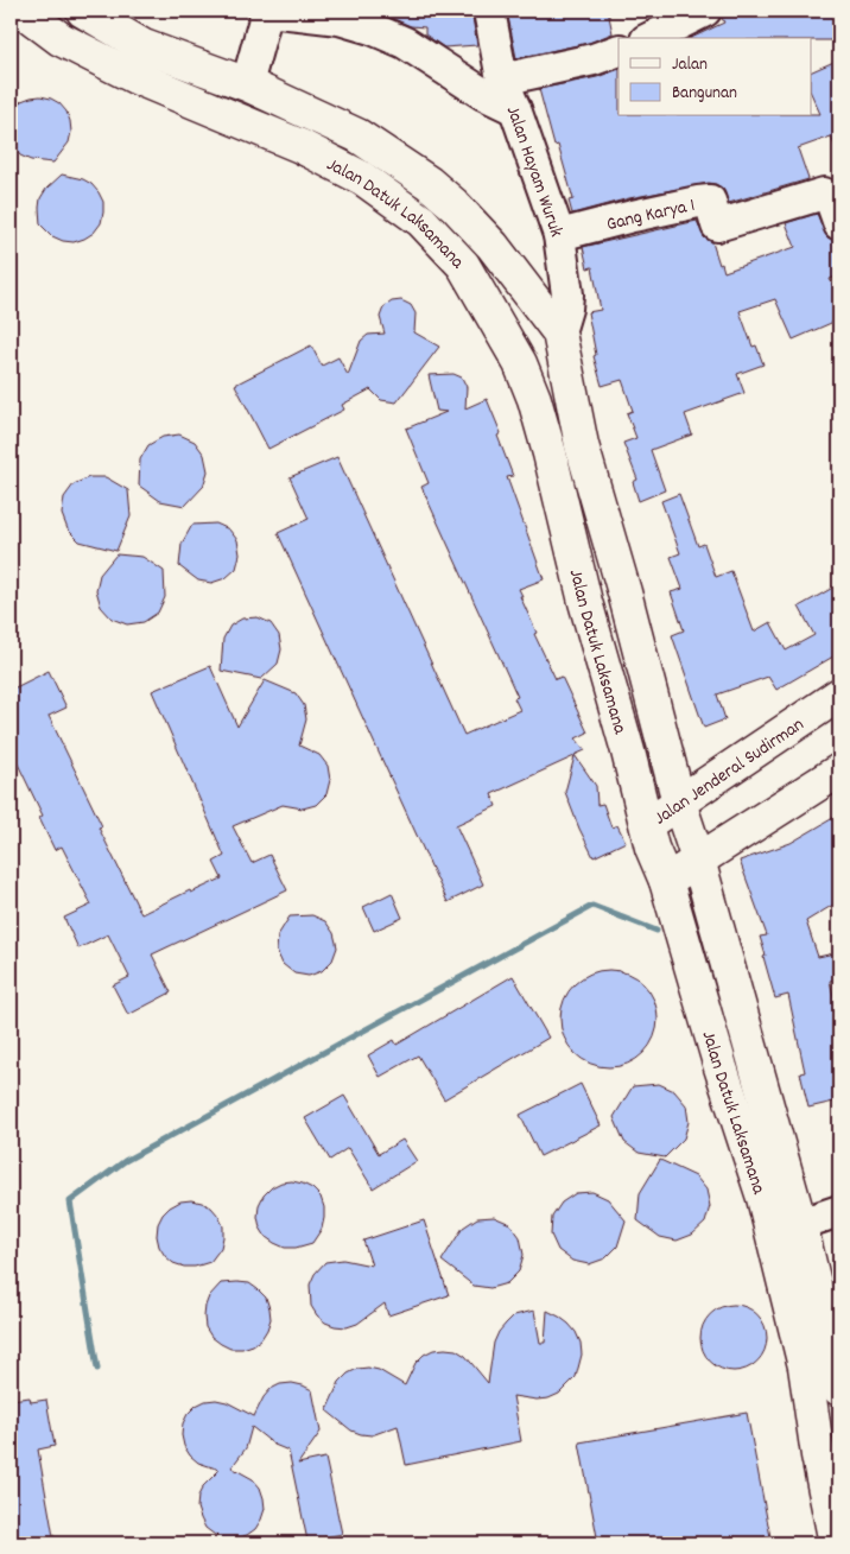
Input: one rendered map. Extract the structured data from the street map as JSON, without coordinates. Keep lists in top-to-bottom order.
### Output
{
  "streets": {
    "main road": ["Jalan Datuk Laksamana", "Jalan Jenderal Sudirman"],
    "street": ["Jalan Hayam Wuruk", "Gang Karya 1"]
  },
  "crossings": [
    ["Jalan Hayam Wuruk", "Jalan Datuk Laksamana"],
    ["Jalan Hayam Wuruk", "Gang Karya 1"],
    ["Jalan Datuk Laksamana", "Jalan Jenderal Sudirman"]
  ],
  "legend": ["Jalan", "Bangunan"]
}
